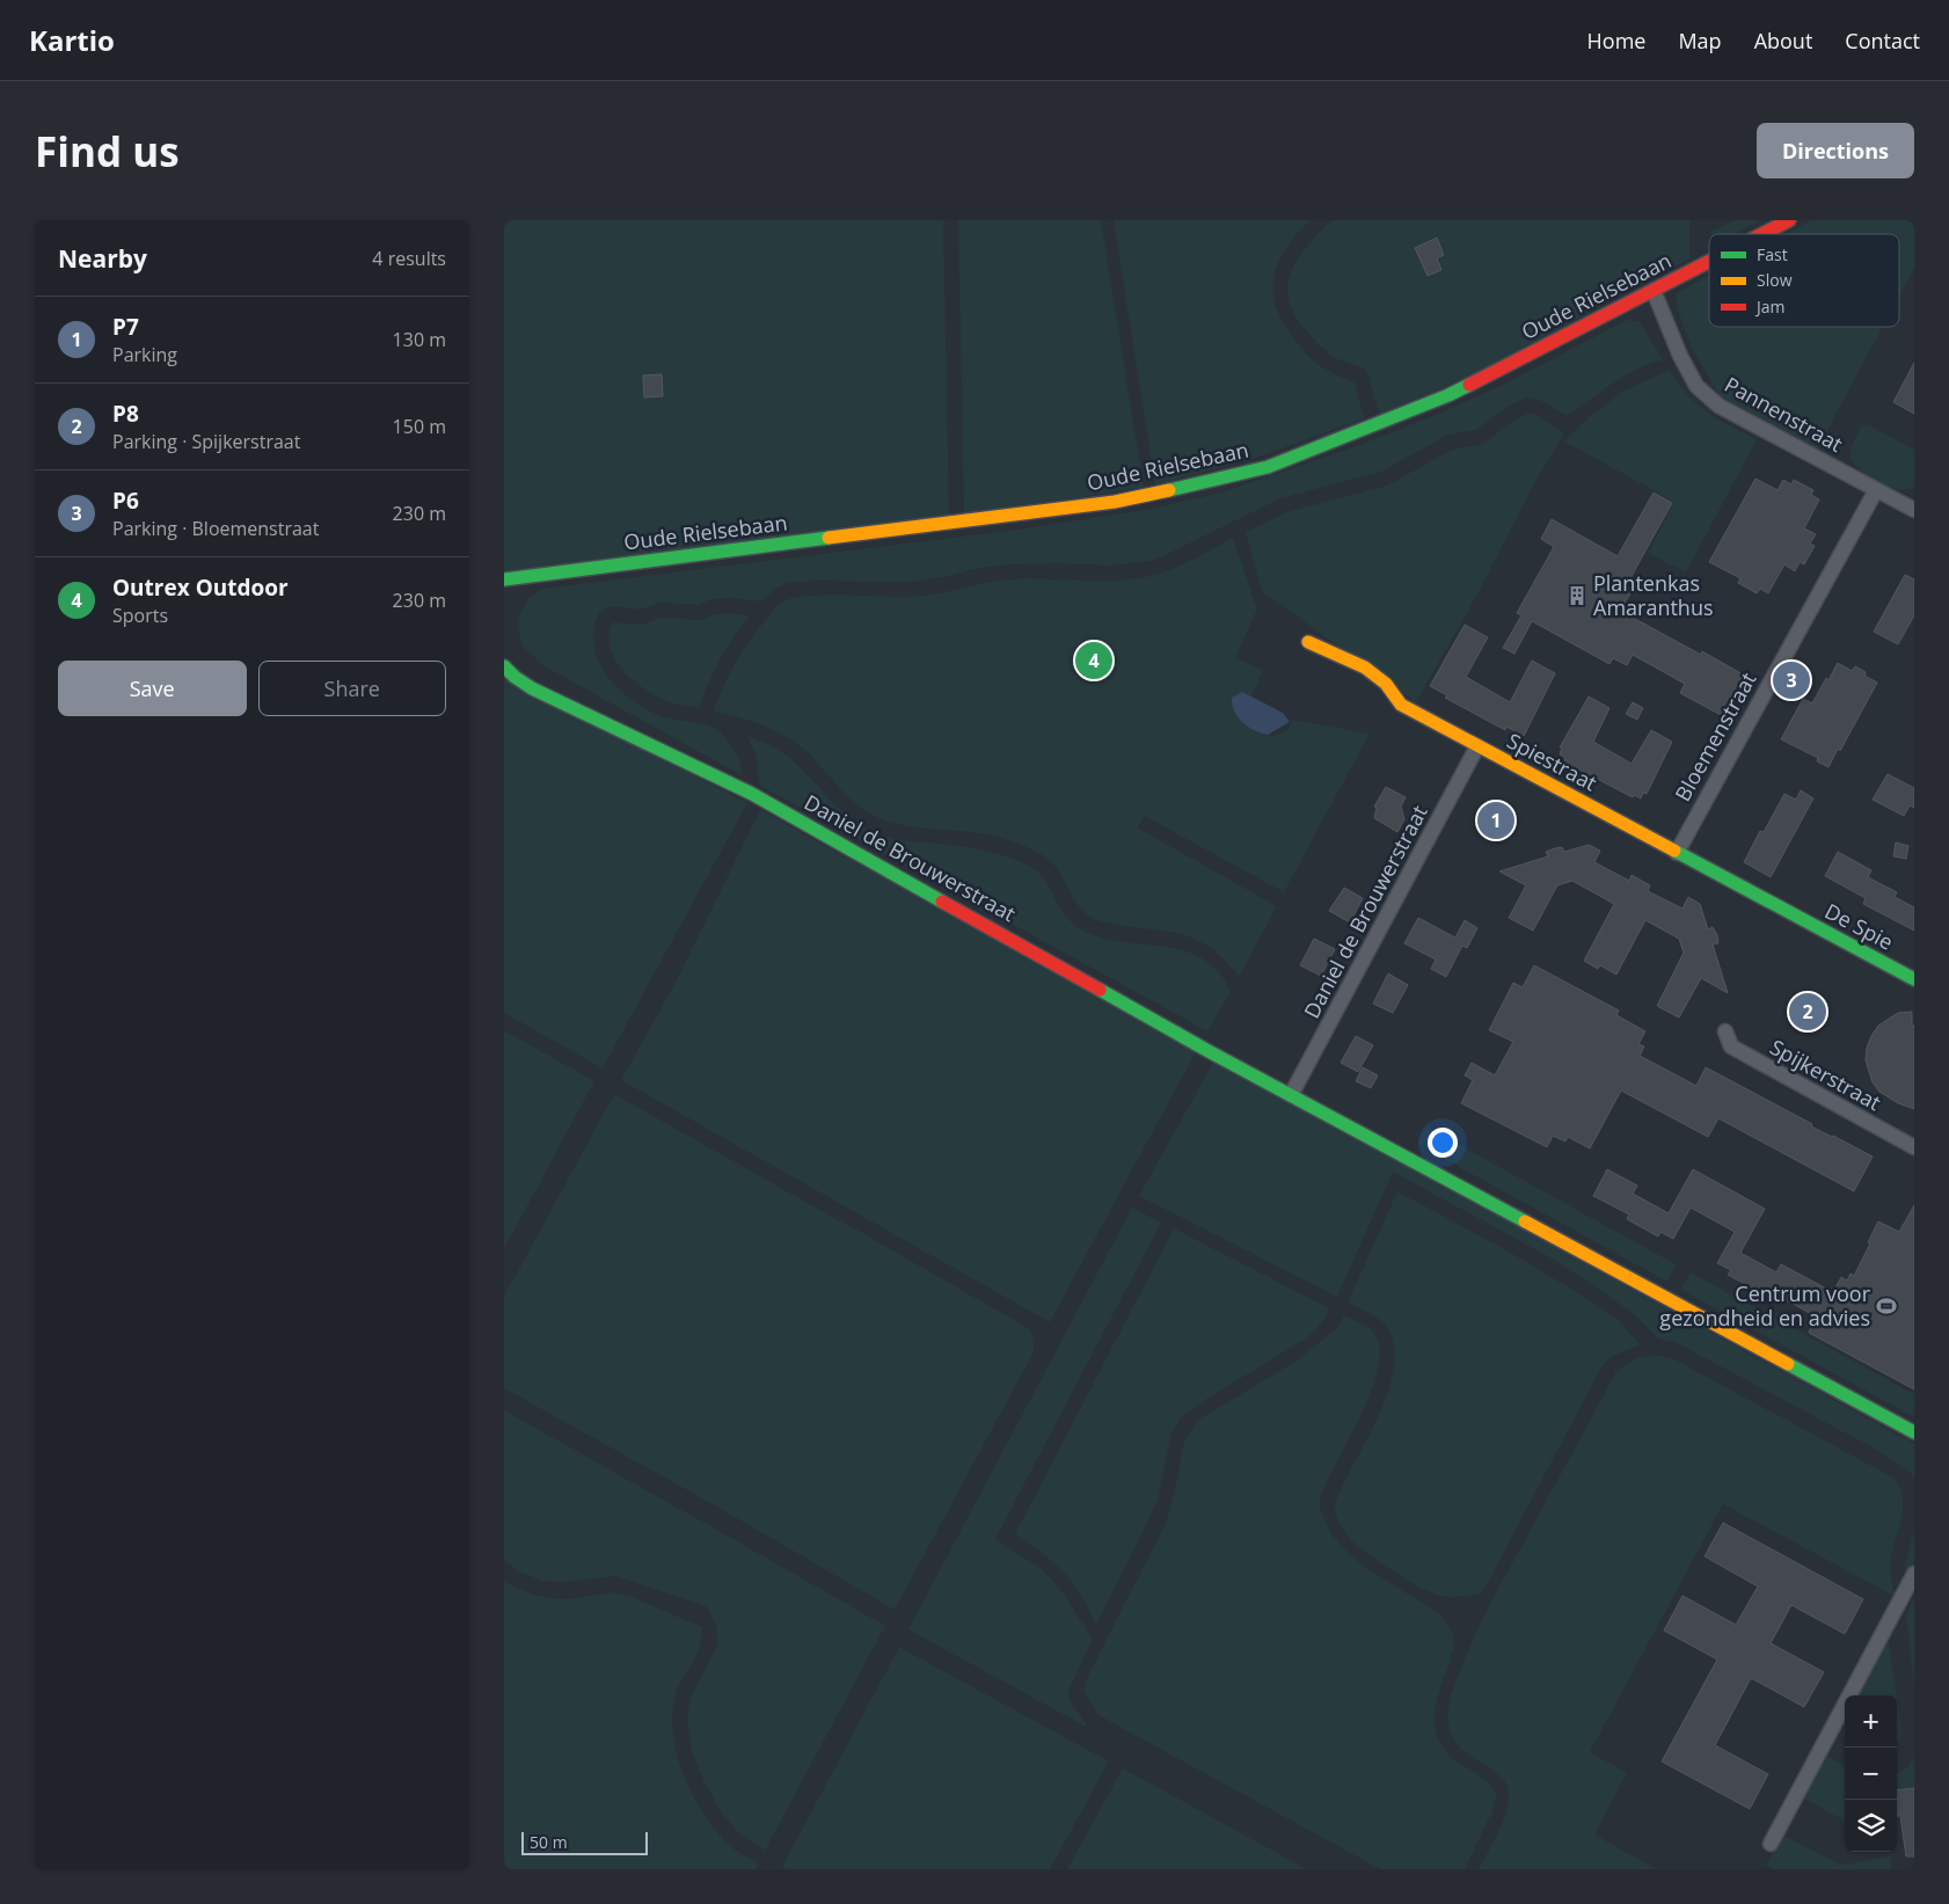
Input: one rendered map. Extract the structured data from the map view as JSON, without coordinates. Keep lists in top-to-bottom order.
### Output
{
  "streets": {
    "street": [
      "Oude Rielsebaan",
      "Pannenstraat",
      "Bloemenstraat",
      "Spiestraat",
      "Daniel de Brouwerstraat",
      "De Spie",
      "Spijkerstraat"
    ]
  },
  "crossings": [
    ["Oude Rielsebaan", "Pannenstraat"],
    ["Pannenstraat", "Bloemenstraat"],
    ["Bloemenstraat", "Spiestraat"],
    ["Spiestraat", "Daniel de Brouwerstraat"],
    ["Spiestraat", "De Spie"]
  ],
  "places": {
    "building": ["Plantenkas Amaranthus"],
    "sports": ["Centrum voor gezondheid en advies"]
  },
  "legend": ["Fast", "Slow", "Jam"],
  "scale_bar": "50 m",
  "page": {
    "header": "Kartio",
    "nav": [
      "Home",
      "Map",
      "About",
      "Contact"
    ],
    "buttons": [
      "Directions",
      ["Save", "Share"]
    ],
    "title": "Find us",
    "heading": ["Nearby", "4 results"],
    "list": [
      {
        "mark": "1",
        "name": "P7",
        "note": "Parking",
        "value": "130 m"
      },
      {
        "mark": "2",
        "name": "P8",
        "note": "Parking · Spijkerstraat",
        "value": "150 m"
      },
      {
        "mark": "3",
        "name": "P6",
        "note": "Parking · Bloemenstraat",
        "value": "230 m"
      },
      {
        "mark": "4",
        "name": "Outrex Outdoor",
        "note": "Sports",
        "value": "230 m"
      }
    ],
    "pins": [
      "4",
      "3",
      "1",
      "2"
    ],
    "map_buttons": ["+", "−"],
    "scale": "50 m"
  }
}
